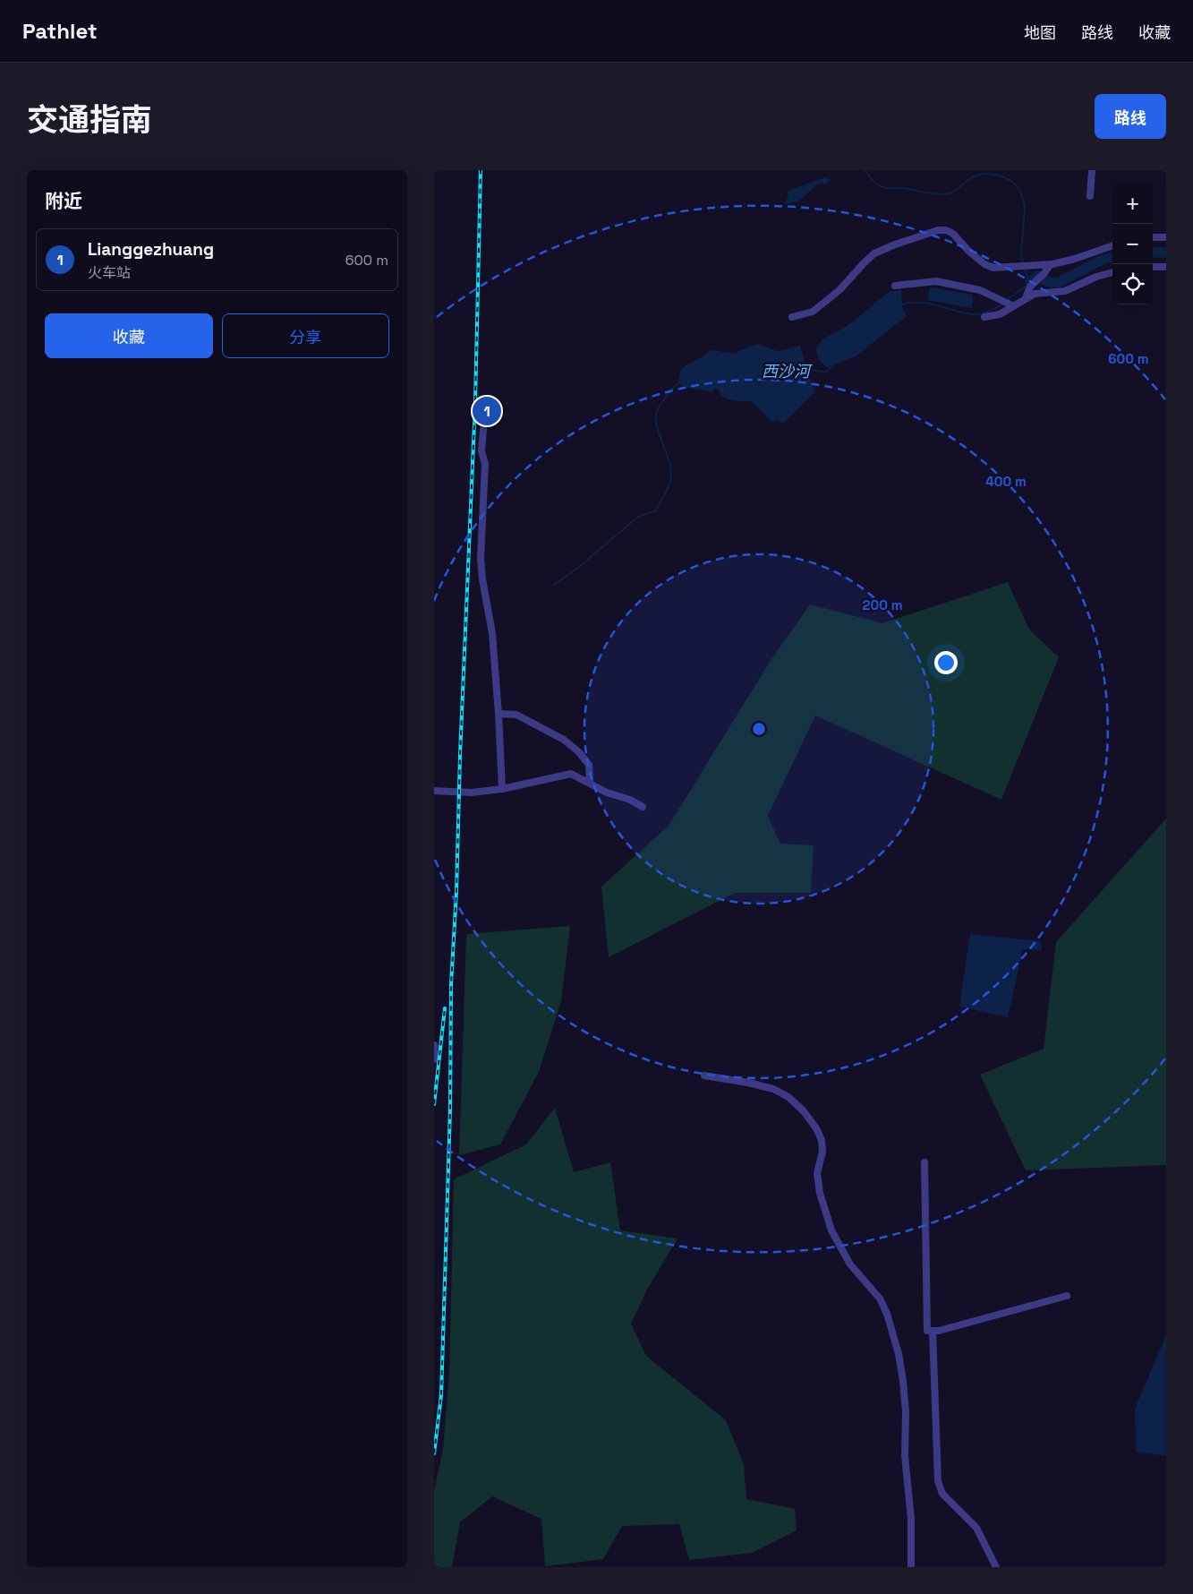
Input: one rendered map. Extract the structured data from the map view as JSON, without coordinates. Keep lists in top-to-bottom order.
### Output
{
  "water": ["西沙河"],
  "page": {
    "header": "Pathlet",
    "nav": ["地图", "路线", "收藏"],
    "title": "交通指南",
    "buttons": [
      "路线",
      ["收藏", "分享"]
    ],
    "heading": "附近",
    "map_buttons": ["+", "−"],
    "list": [
      {
        "mark": "1",
        "name": "Lianggezhuang",
        "note": "火车站",
        "value": "600 m"
      }
    ],
    "pins": "1"
  },
  "rings": ["600 m", "400 m", "200 m"]
}
